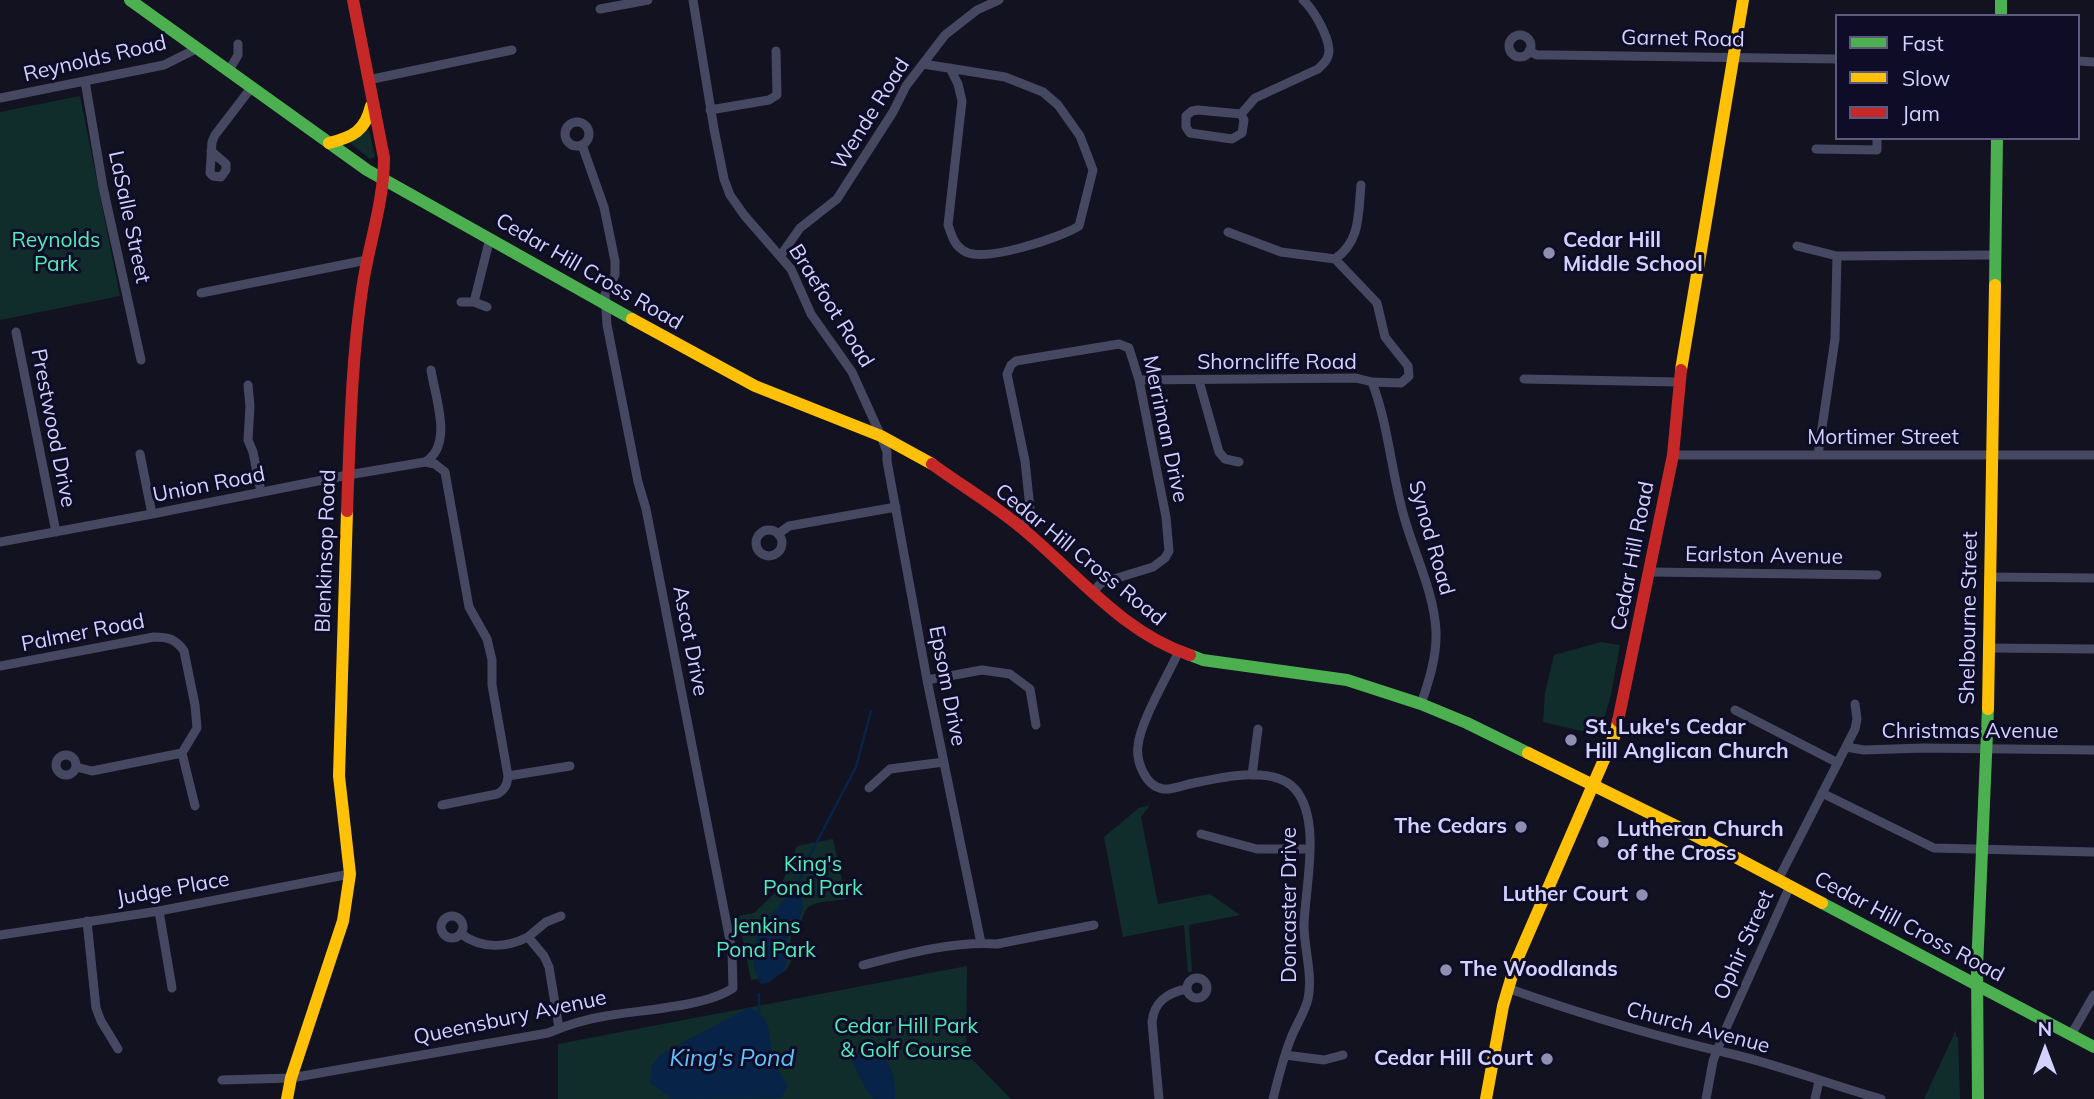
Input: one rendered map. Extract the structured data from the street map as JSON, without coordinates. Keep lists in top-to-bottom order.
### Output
{
  "streets": {
    "main road": [
      "Cedar Hill Cross Road",
      "Blenkinsop Road",
      "Cedar Hill Road",
      "Shelbourne Street"
    ],
    "street": [
      "Garnet Road",
      "Reynolds Road",
      "Wende Road",
      "LaSalle Street",
      "Braefoot Road",
      "Shorncliffe Road",
      "Prestwood Drive",
      "Merriman Drive",
      "Mortimer Street",
      "Union Road",
      "Synod Road",
      "Earlston Avenue",
      "Palmer Road",
      "Ascot Drive",
      "Epsom Drive",
      "Christmas Avenue",
      "Judge Place",
      "Doncaster Drive",
      "Ophir Street",
      "Queensbury Avenue",
      "Church Avenue"
    ]
  },
  "crossings": [
    ["Garnet Road", "Cedar Hill Road"],
    ["Reynolds Road", "LaSalle Street"],
    ["Reynolds Road", "Cedar Hill Cross Road"],
    ["Wende Road", "Braefoot Road"],
    ["Cedar Hill Cross Road", "Braefoot Road"],
    ["Cedar Hill Cross Road", "Merriman Drive"],
    ["Cedar Hill Cross Road", "Synod Road"],
    ["Cedar Hill Cross Road", "Blenkinsop Road"],
    ["Cedar Hill Cross Road", "Cedar Hill Road"],
    ["Cedar Hill Cross Road", "Shelbourne Street"],
    ["Cedar Hill Cross Road", "Ascot Drive"],
    ["Cedar Hill Cross Road", "Epsom Drive"],
    ["Cedar Hill Cross Road", "Ophir Street"],
    ["Braefoot Road", "Epsom Drive"],
    ["Shorncliffe Road", "Merriman Drive"],
    ["Shorncliffe Road", "Synod Road"],
    ["Prestwood Drive", "Union Road"],
    ["Mortimer Street", "Cedar Hill Road"],
    ["Mortimer Street", "Shelbourne Street"],
    ["Union Road", "Blenkinsop Road"],
    ["Blenkinsop Road", "Judge Place"],
    ["Blenkinsop Road", "Queensbury Avenue"],
    ["Cedar Hill Road", "Earlston Avenue"],
    ["Cedar Hill Road", "Church Avenue"],
    ["Shelbourne Street", "Christmas Avenue"],
    ["Ascot Drive", "Queensbury Avenue"],
    ["Christmas Avenue", "Ophir Street"],
    ["Ophir Street", "Church Avenue"]
  ],
  "water": ["King's Pond"],
  "parks": [
    "Reynolds Park",
    "King's Pond Park",
    "Jenkins Pond Park",
    "Cedar Hill Park & Golf Course"
  ],
  "places": [
    "Cedar Hill Middle School",
    "St. Luke's Cedar Hill Anglican Church",
    "The Cedars",
    "Lutheran Church of the Cross",
    "Luther Court",
    "The Woodlands",
    "Cedar Hill Court"
  ],
  "legend": ["Fast", "Slow", "Jam"],
  "north": "top"
}
